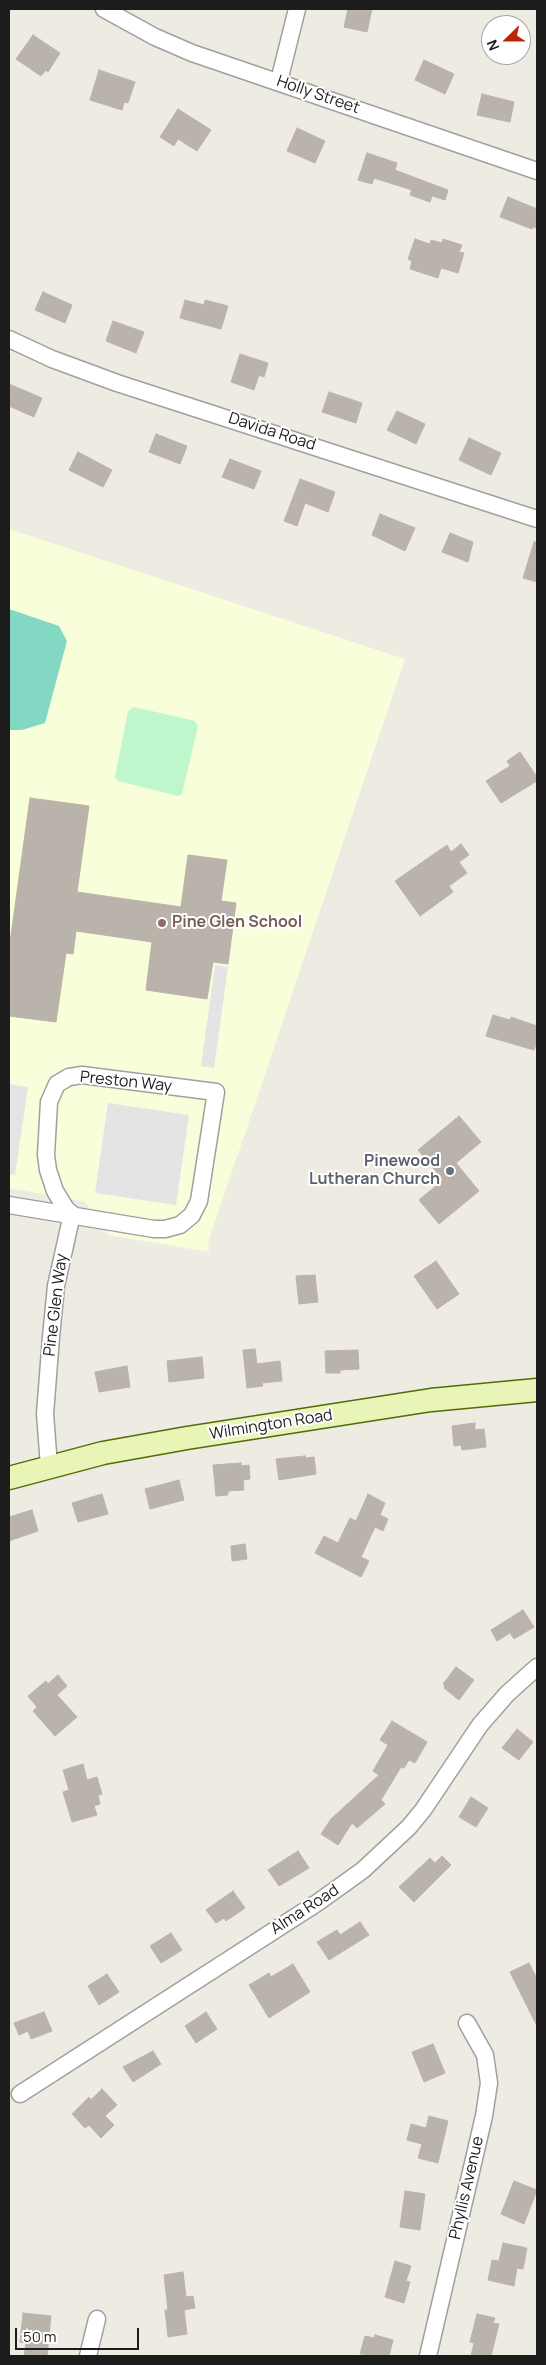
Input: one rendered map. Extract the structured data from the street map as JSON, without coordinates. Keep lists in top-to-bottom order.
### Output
{
  "streets": {
    "main road": ["Wilmington Road"],
    "street": [
      "Holly Street",
      "Davida Road",
      "Preston Way",
      "Pine Glen Way",
      "Alma Road",
      "Phyllis Avenue"
    ]
  },
  "crossings": [
    ["Preston Way", "Pine Glen Way"],
    ["Pine Glen Way", "Wilmington Road"]
  ],
  "places": ["Pine Glen School", "Pinewood Lutheran Church"],
  "scale_bar": "50 m",
  "north": "left"
}
